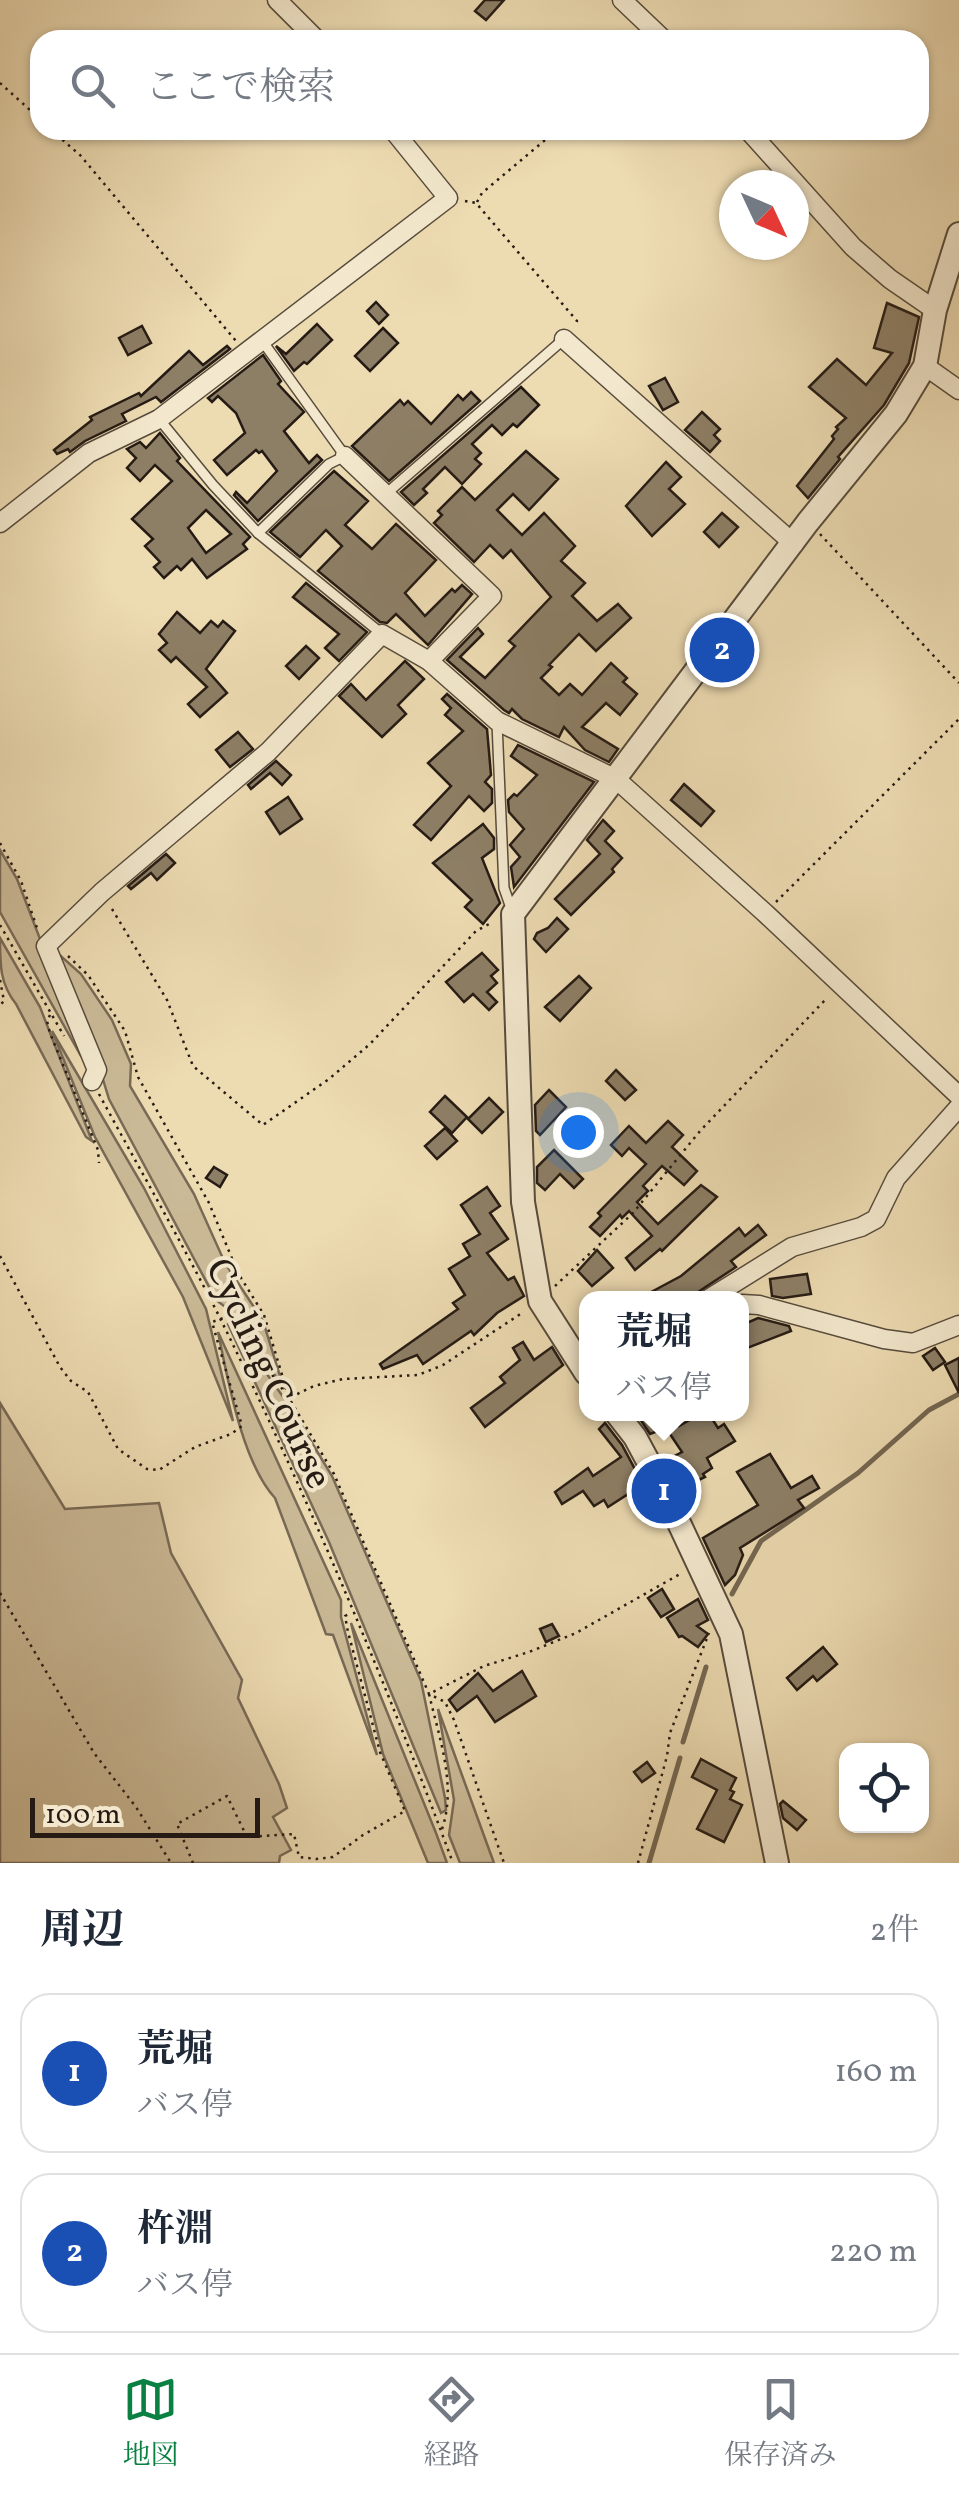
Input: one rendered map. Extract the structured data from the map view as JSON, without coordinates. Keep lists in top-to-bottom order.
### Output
{
  "streets": {
    "path": ["Cycling Course"]
  },
  "scale_bar": "100 m",
  "north": "bottom right",
  "page": {
    "search": "ここで検索",
    "pins": ["2", "1"],
    "popup": ["荒堀", "バス停"],
    "scale": "100 m",
    "heading": ["周辺", "2件"],
    "list": [
      {
        "mark": "1",
        "name": "荒堀",
        "note": "バス停",
        "value": "160 m"
      },
      {
        "mark": "2",
        "name": "杵淵",
        "note": "バス停",
        "value": "220 m"
      }
    ],
    "nav": ["地図", "経路", "保存済み"]
  }
}
